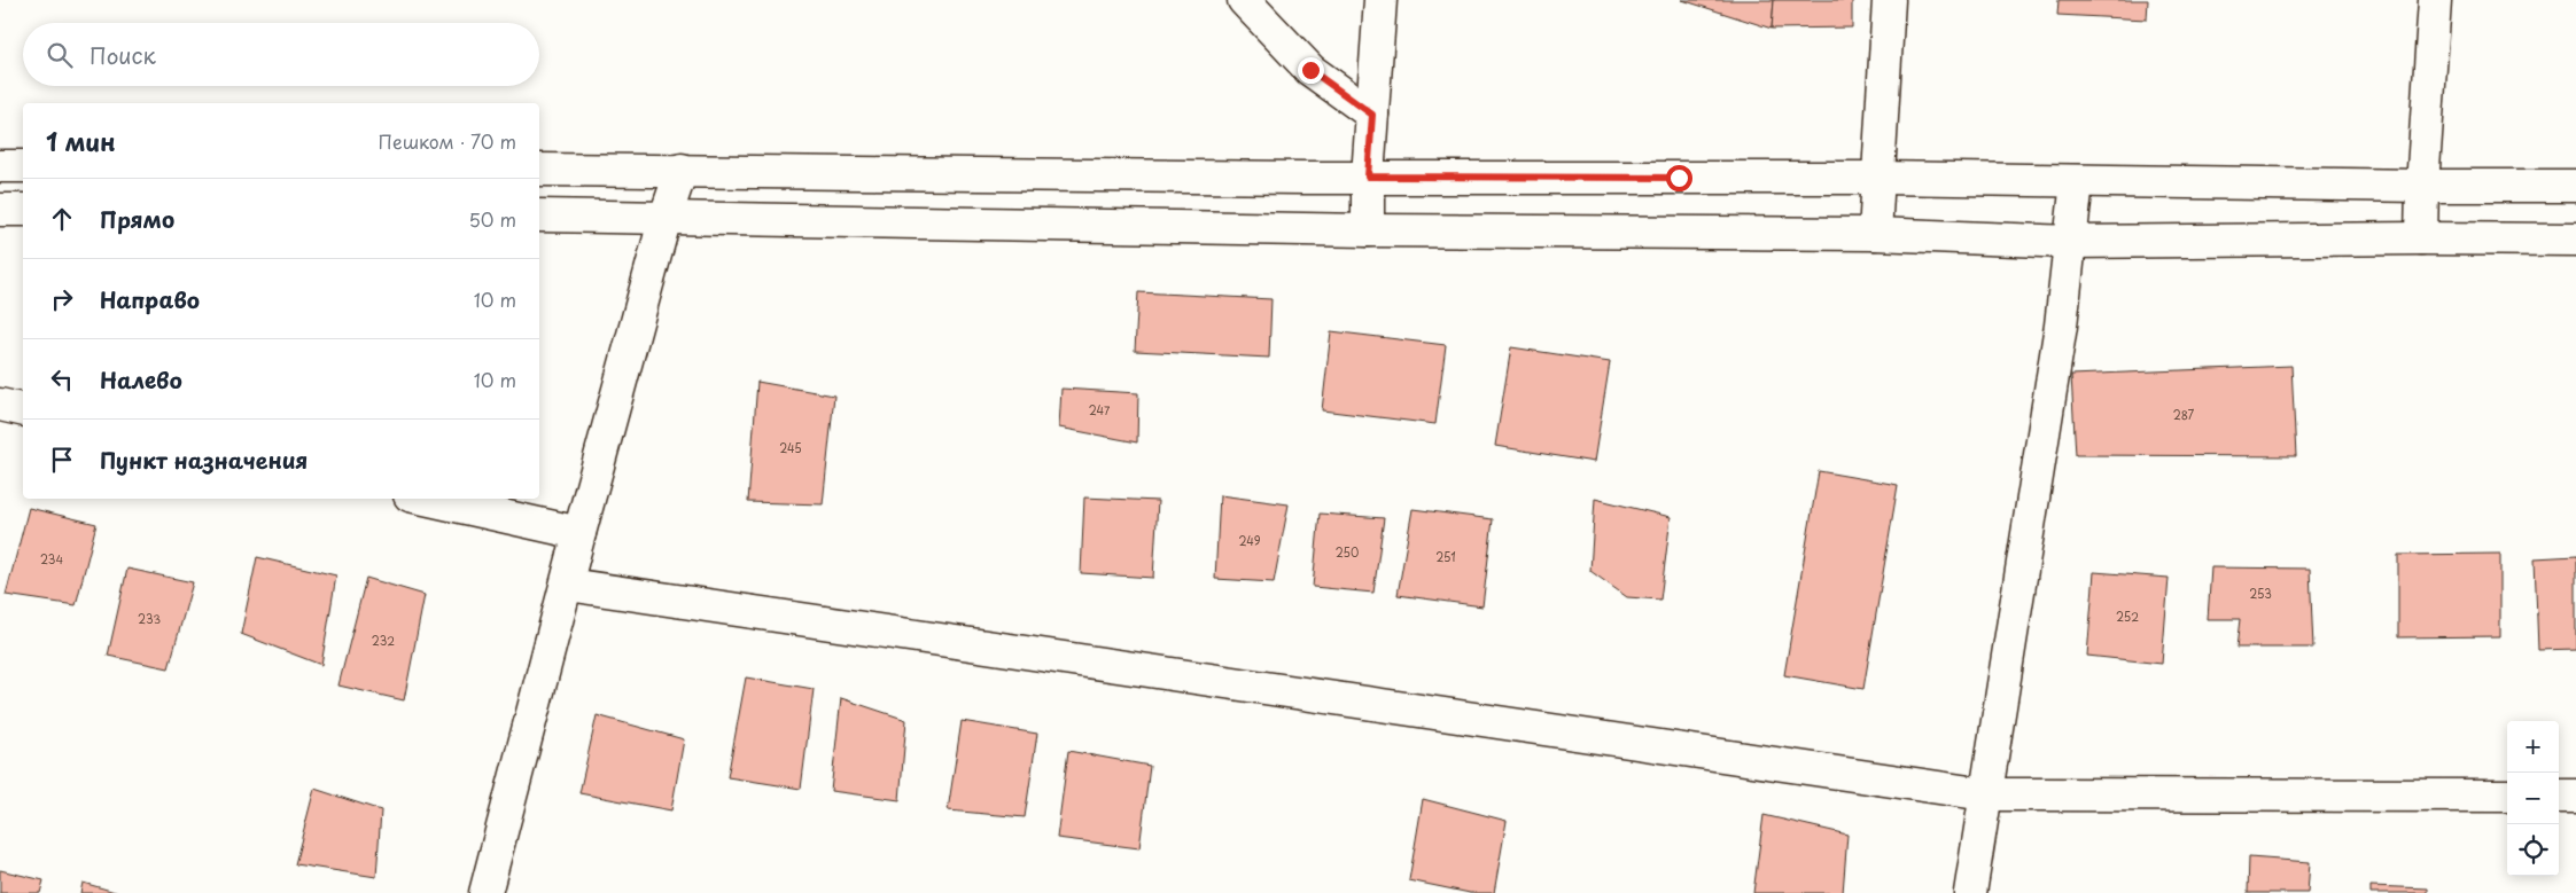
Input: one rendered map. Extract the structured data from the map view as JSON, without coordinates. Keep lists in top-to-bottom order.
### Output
{
  "house_numbers": [
    "247",
    "287",
    "245",
    "249",
    "250",
    "251",
    "234",
    "253",
    "252",
    "233",
    "232"
  ],
  "page": {
    "search": "Поиск",
    "heading": ["1 мин", "Пешком · 70 m"],
    "list": [
      ["Прямо", "50 m"],
      ["Направо", "10 m"],
      ["Налево", "10 m"],
      "Пункт назначения"
    ],
    "map_buttons": ["+", "−"]
  }
}
